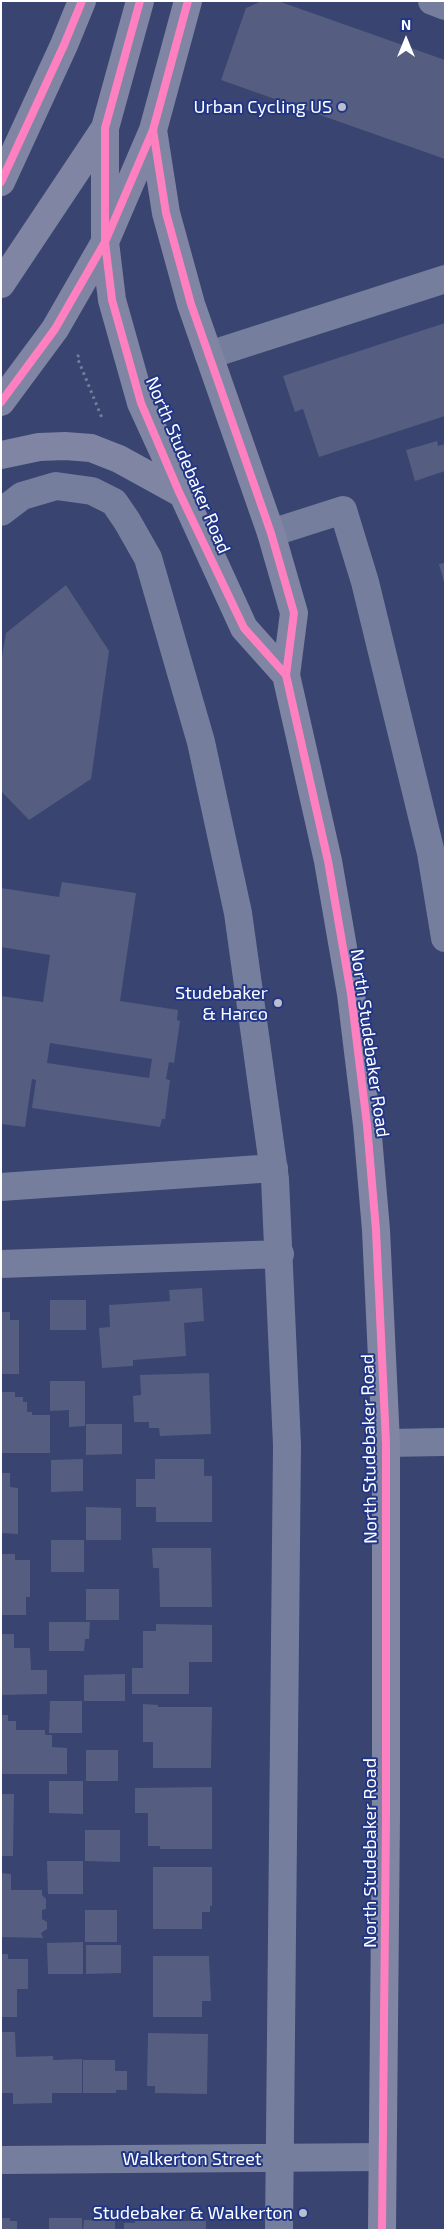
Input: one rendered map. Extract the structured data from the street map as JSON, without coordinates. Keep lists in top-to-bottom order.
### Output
{
  "streets": {
    "main road": ["North Studebaker Road"],
    "street": ["Walkerton Street"]
  },
  "crossings": [
    ["North Studebaker Road", "Walkerton Street"]
  ],
  "places": ["Urban Cycling US", "Studebaker & Harco", "Studebaker & Walkerton"],
  "north": "top"
}
